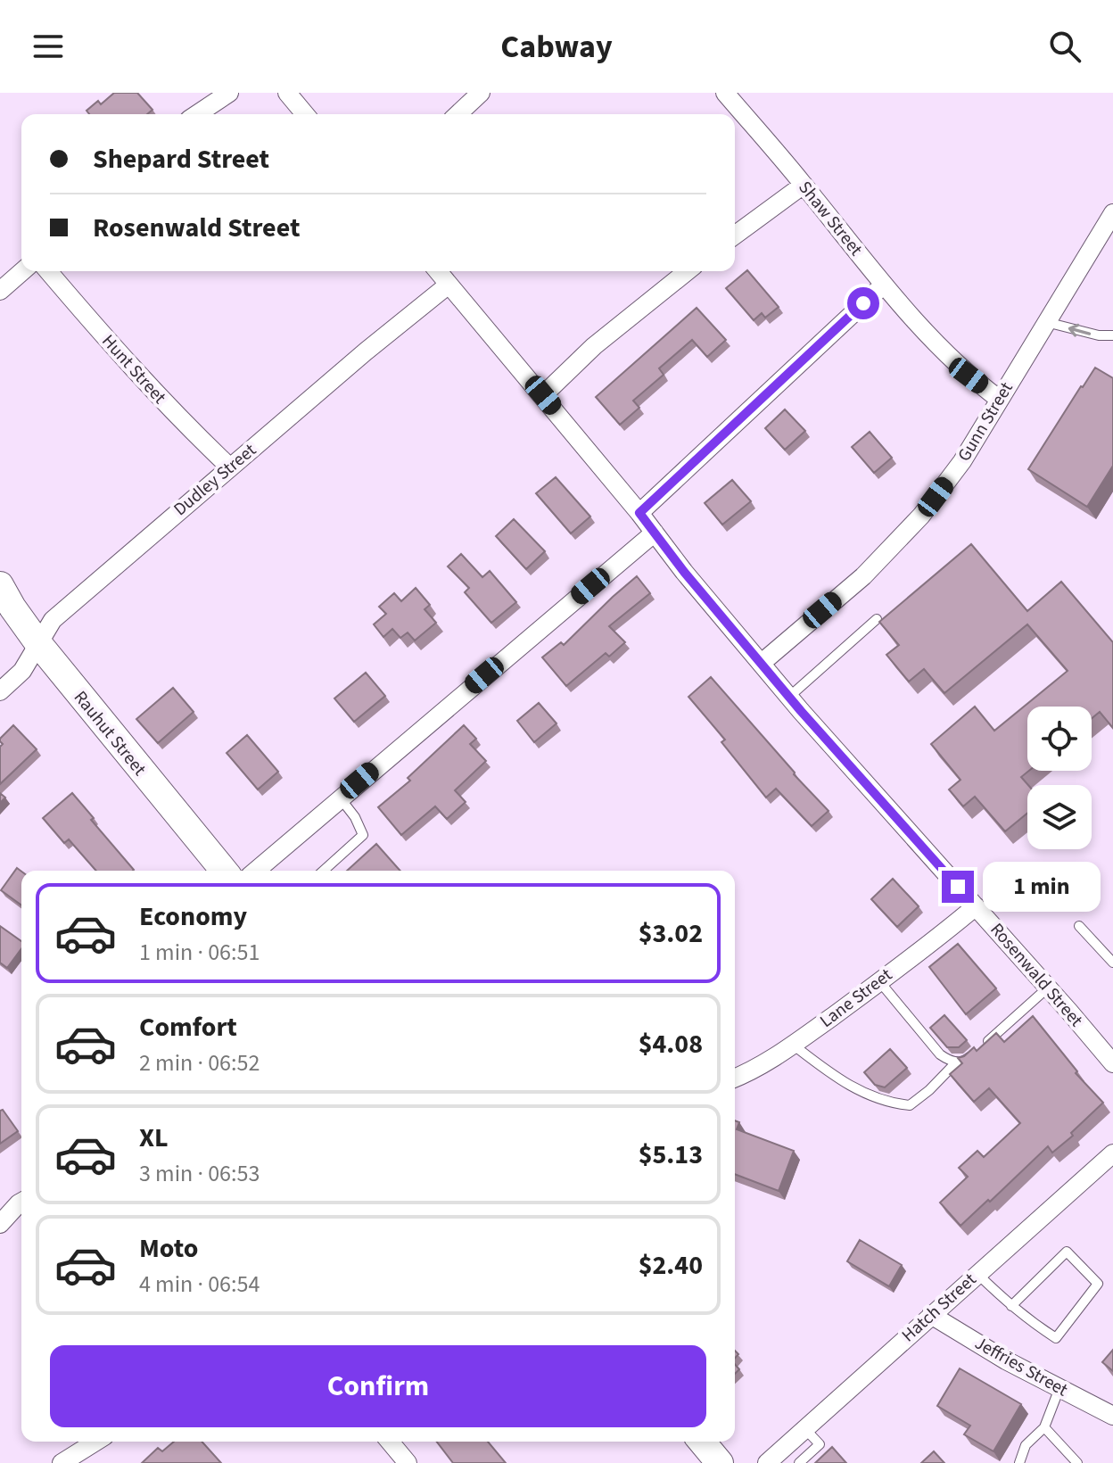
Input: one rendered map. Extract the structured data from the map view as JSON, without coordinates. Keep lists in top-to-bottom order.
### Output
{
  "streets": {
    "main road": ["Rauhut Street"],
    "street": [
      "Shaw Street",
      "Hunt Street",
      "Gunn Street",
      "Dudley Street",
      "Rosenwald Street",
      "Lane Street",
      "Hatch Street",
      "Jeffries Street"
    ]
  },
  "crossings": [
    ["Shaw Street", "Gunn Street"],
    ["Hunt Street", "Dudley Street"],
    ["Gunn Street", "Rosenwald Street"],
    ["Dudley Street", "Rauhut Street"],
    ["Dudley Street", "Rosenwald Street"],
    ["Rosenwald Street", "Lane Street"],
    ["Hatch Street", "Jeffries Street"]
  ],
  "page": {
    "header": "Cabway",
    "banner": ["Shepard Street", "Rosenwald Street"],
    "bubble": "1 min",
    "list": [
      {
        "name": "Economy",
        "note": "1 min · 06:51",
        "value": "$3.02"
      },
      {
        "name": "Comfort",
        "note": "2 min · 06:52",
        "value": "$4.08"
      },
      {
        "name": "XL",
        "note": "3 min · 06:53",
        "value": "$5.13"
      },
      {
        "name": "Moto",
        "note": "4 min · 06:54",
        "value": "$2.40"
      }
    ],
    "buttons": "Confirm"
  }
}
